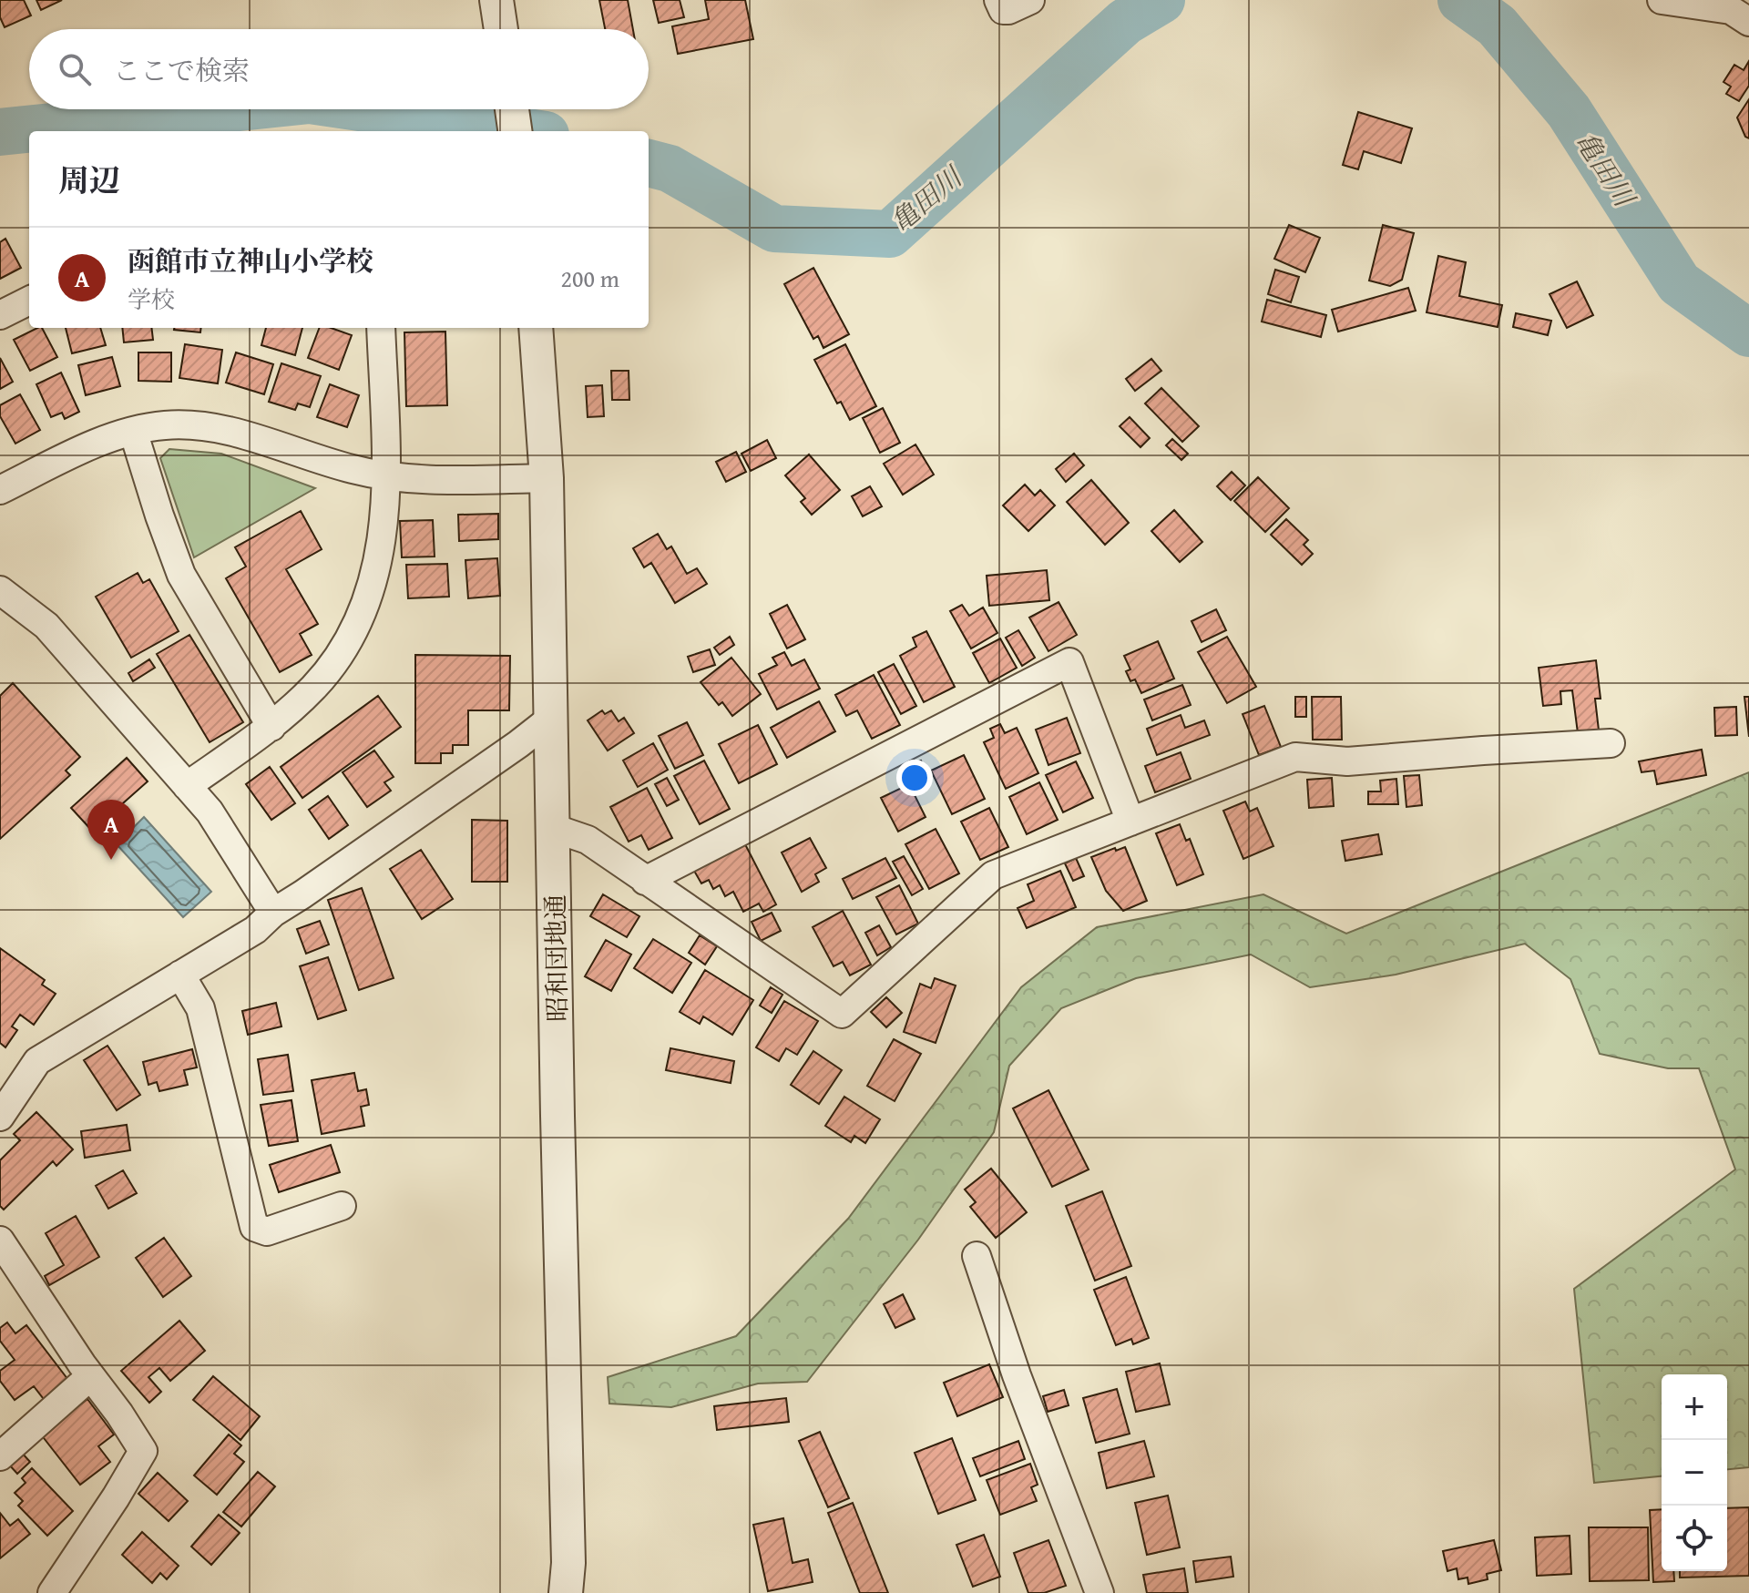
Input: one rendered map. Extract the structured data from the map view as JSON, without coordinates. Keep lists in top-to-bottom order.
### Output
{
  "streets": {
    "street": ["昭和団地通"]
  },
  "water": ["亀田川"],
  "page": {
    "search": "ここで検索",
    "heading": "周辺",
    "list": [
      {
        "mark": "A",
        "name": "函館市立神山小学校",
        "note": "学校",
        "value": "200 m"
      }
    ],
    "pins": "A",
    "map_buttons": ["+", "−"]
  }
}
